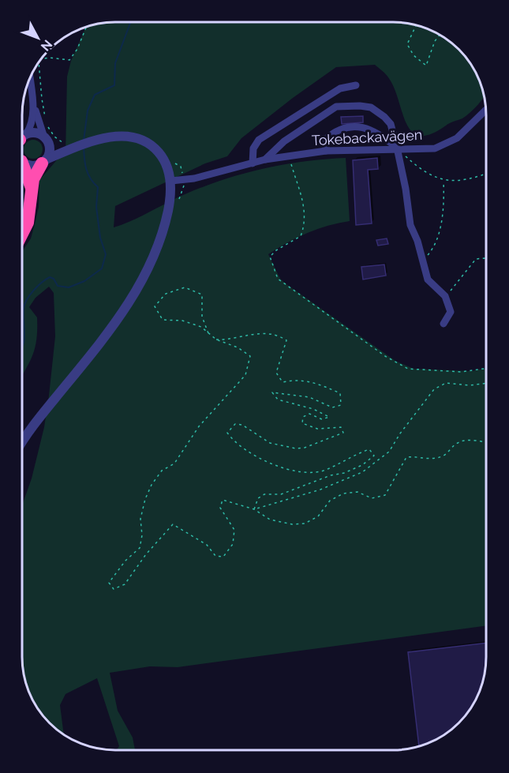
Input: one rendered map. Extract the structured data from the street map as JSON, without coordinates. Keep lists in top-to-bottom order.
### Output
{
  "streets": {
    "street": ["Tokebackavägen"]
  },
  "north": "bottom right"
}
